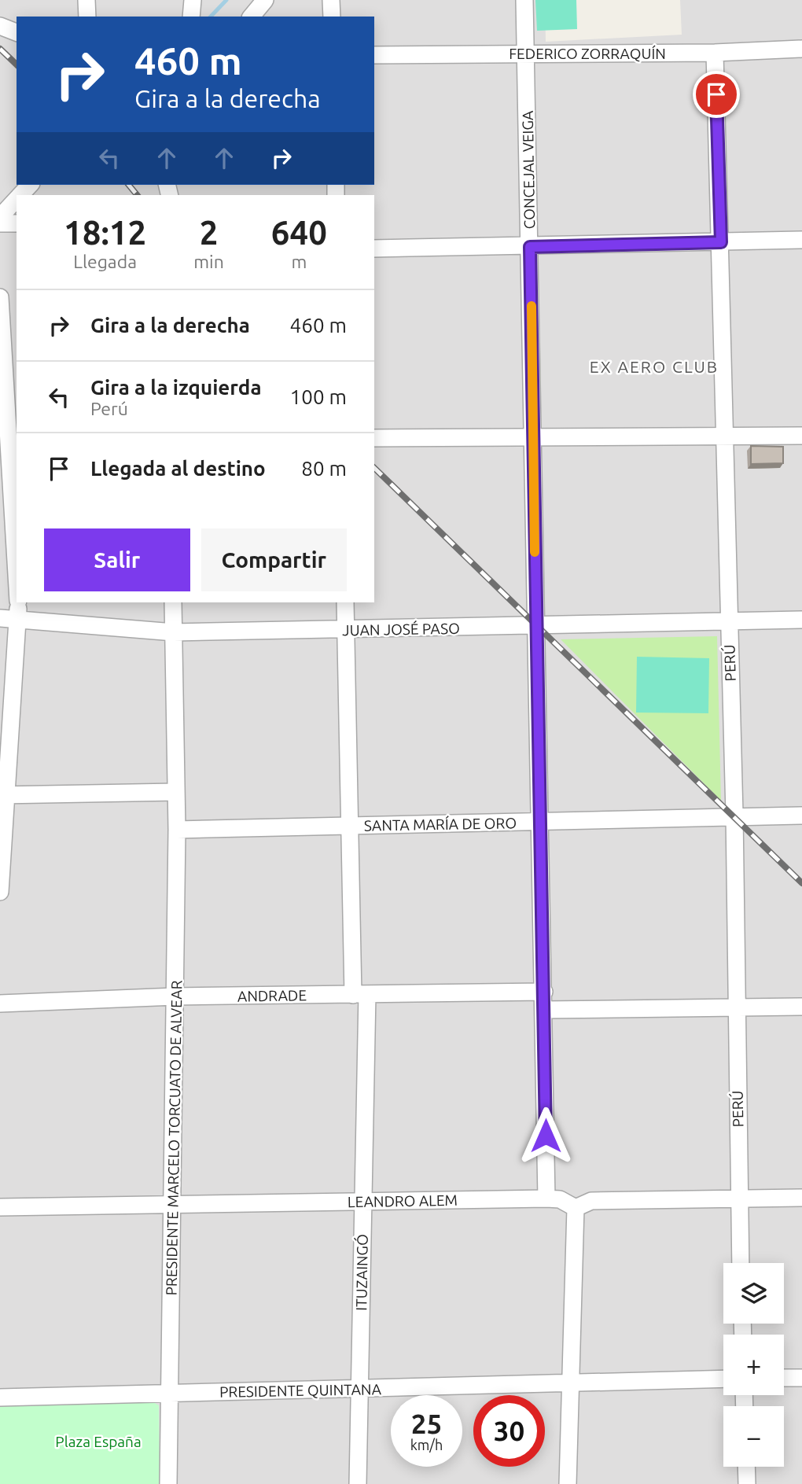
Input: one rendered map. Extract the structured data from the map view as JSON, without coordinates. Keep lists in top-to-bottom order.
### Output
{
  "streets": {
    "street": [
      "FEDERICO ZORRAQUÍN",
      "CONCEJAL VEIGA",
      "JUAN JOSÉ PASO",
      "PERÚ",
      "SANTA MARÍA DE ORO",
      "ANDRADE",
      "PRESIDENTE MARCELO TORCUATO DE ALVEAR",
      "LEANDRO ALEM",
      "ITUZAINGÓ",
      "PRESIDENTE QUINTANA"
    ]
  },
  "crossings": [
    ["FEDERICO ZORRAQUÍN", "CONCEJAL VEIGA"],
    ["FEDERICO ZORRAQUÍN", "PERÚ"],
    ["CONCEJAL VEIGA", "JUAN JOSÉ PASO"],
    ["CONCEJAL VEIGA", "SANTA MARÍA DE ORO"],
    ["CONCEJAL VEIGA", "ANDRADE"],
    ["CONCEJAL VEIGA", "LEANDRO ALEM"],
    ["JUAN JOSÉ PASO", "PERÚ"],
    ["JUAN JOSÉ PASO", "PRESIDENTE MARCELO TORCUATO DE ALVEAR"],
    ["JUAN JOSÉ PASO", "ITUZAINGÓ"],
    ["PERÚ", "SANTA MARÍA DE ORO"],
    ["SANTA MARÍA DE ORO", "PRESIDENTE MARCELO TORCUATO DE ALVEAR"],
    ["SANTA MARÍA DE ORO", "ITUZAINGÓ"],
    ["ANDRADE", "PRESIDENTE MARCELO TORCUATO DE ALVEAR"],
    ["ANDRADE", "ITUZAINGÓ"],
    ["PRESIDENTE MARCELO TORCUATO DE ALVEAR", "LEANDRO ALEM"],
    ["PRESIDENTE MARCELO TORCUATO DE ALVEAR", "PRESIDENTE QUINTANA"],
    ["LEANDRO ALEM", "ITUZAINGÓ"],
    ["ITUZAINGÓ", "PRESIDENTE QUINTANA"]
  ],
  "districts": ["EX AERO CLUB"],
  "parks": ["Plaza España"],
  "page": {
    "turn": ["460 m", "Gira a la derecha"],
    "eta": [
      "18:12",
      "Llegada",
      "2",
      "min",
      "640",
      "m"
    ],
    "list": [
      {
        "name": "Gira a la derecha",
        "value": "460 m"
      },
      {
        "name": "Gira a la izquierda",
        "note": "Perú",
        "value": "100 m"
      },
      {
        "name": "Llegada al destino",
        "value": "80 m"
      }
    ],
    "buttons": ["Salir", "Compartir"],
    "map_buttons": ["+", "−"],
    "speed": "25 km/h",
    "limit": "30"
  }
}
